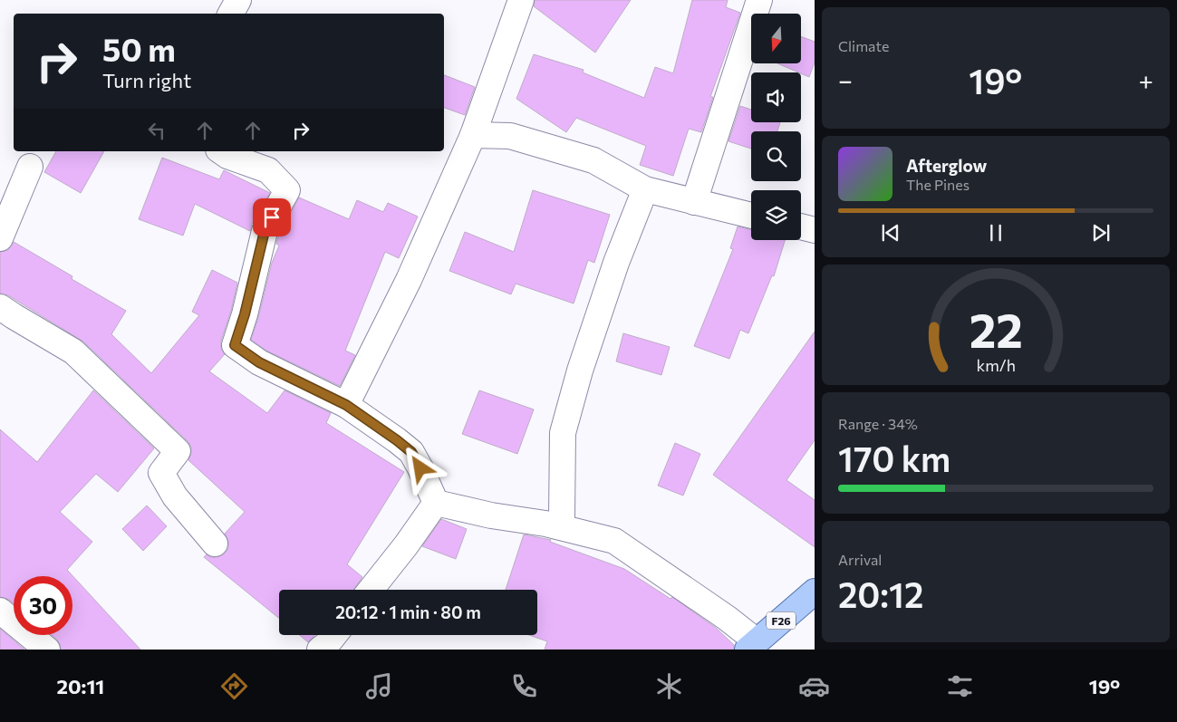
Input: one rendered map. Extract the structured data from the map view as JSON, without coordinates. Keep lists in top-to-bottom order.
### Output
{
  "streets": {
    "main road": ["F26"]
  },
  "north": "bottom",
  "page": {
    "tile": [
      "Climate",
      ["Range · 34%", "170 km"],
      ["Arrival", "20:12"]
    ],
    "turn": ["50 m", "Turn right"],
    "heat": ["−", "19°", "+"],
    "song": ["Afterglow", "The Pines"],
    "limit": "30",
    "trip": "20:12 · 1 min · 80 m",
    "tabs": ["20:11", "19°"],
    "gauge": ["22", "km/h"]
  }
}
